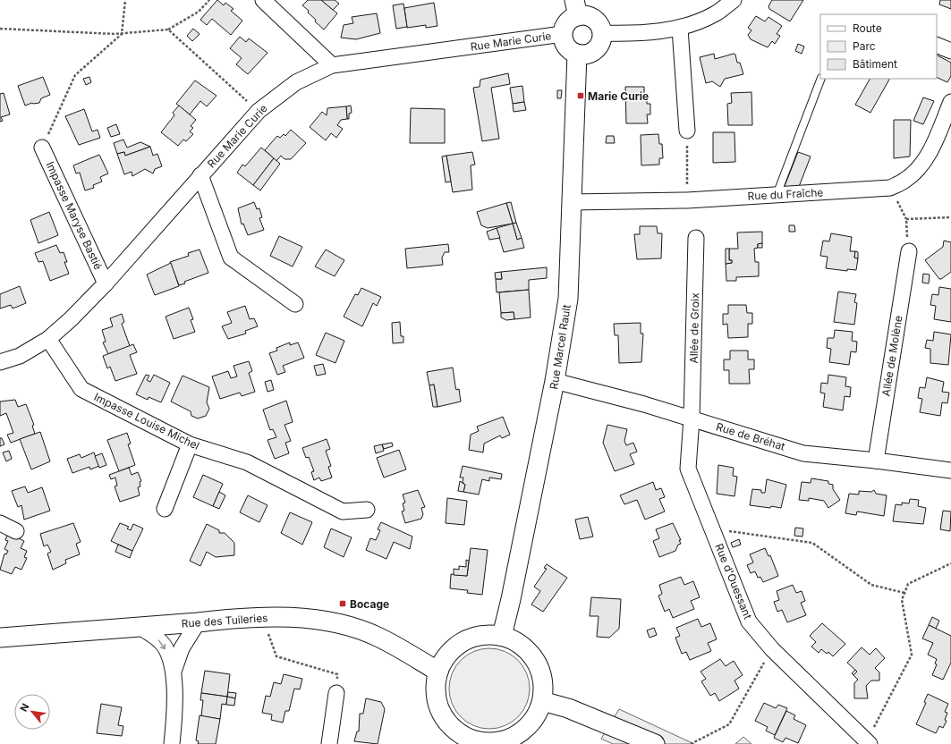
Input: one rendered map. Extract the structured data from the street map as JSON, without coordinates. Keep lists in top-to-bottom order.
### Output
{
  "streets": {
    "street": [
      "Rue Marie Curie",
      "Rue du Fraîche",
      "Impasse Maryse Bastié",
      "Allée de Groix",
      "Rue Marcel Rault",
      "Allée de Molène",
      "Impasse Louise Michel",
      "Rue de Bréhat",
      "Rue d'Ouessant",
      "Rue des Tuileries"
    ]
  },
  "crossings": [
    ["Rue Marie Curie", "Impasse Maryse Bastié"],
    ["Rue Marie Curie", "Rue Marcel Rault"],
    ["Rue Marie Curie", "Impasse Louise Michel"],
    ["Rue du Fraîche", "Rue Marcel Rault"],
    ["Allée de Groix", "Rue de Bréhat"],
    ["Allée de Groix", "Rue d'Ouessant"],
    ["Rue Marcel Rault", "Rue de Bréhat"],
    ["Rue Marcel Rault", "Rue des Tuileries"],
    ["Allée de Molène", "Rue de Bréhat"],
    ["Rue de Bréhat", "Rue d'Ouessant"]
  ],
  "places": {
    "transit": ["Marie Curie", "Bocage"]
  },
  "legend": ["Route", "Parc", "Bâtiment"],
  "north": "top left"
}
